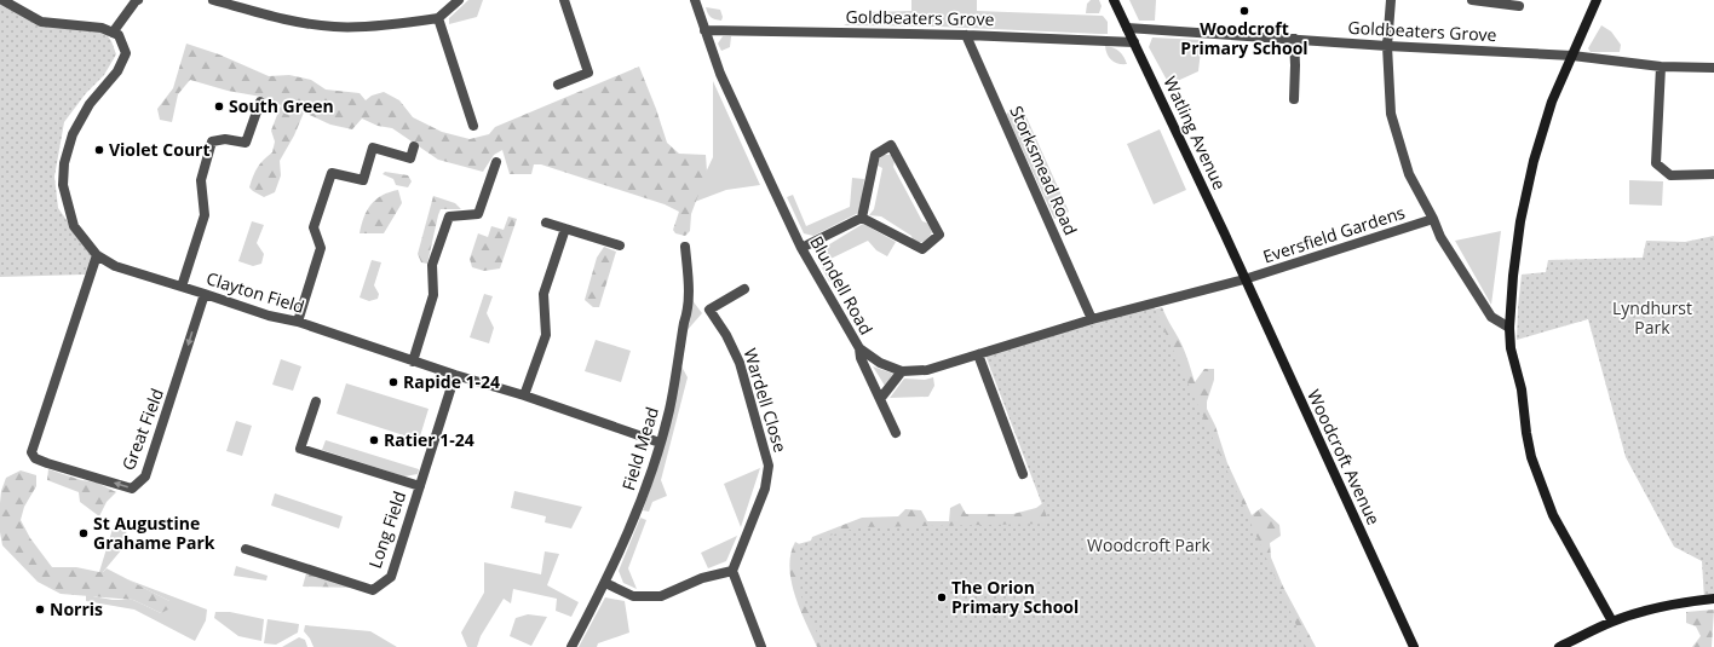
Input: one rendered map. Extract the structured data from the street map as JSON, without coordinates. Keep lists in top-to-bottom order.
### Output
{
  "streets": {
    "street": [
      "Goldbeaters Grove",
      "Watling Avenue",
      "Storksmead Road",
      "Eversfield Gardens",
      "Blundell Road",
      "Clayton Field",
      "Wardell Close",
      "Great Field",
      "Field Mead",
      "Woodcroft Avenue",
      "Long Field"
    ]
  },
  "crossings": [
    ["Goldbeaters Grove", "Watling Avenue"],
    ["Goldbeaters Grove", "Storksmead Road"],
    ["Goldbeaters Grove", "Blundell Road"],
    ["Watling Avenue", "Eversfield Gardens"],
    ["Watling Avenue", "Blundell Road"],
    ["Watling Avenue", "Woodcroft Avenue"],
    ["Storksmead Road", "Blundell Road"],
    ["Eversfield Gardens", "Blundell Road"],
    ["Eversfield Gardens", "Woodcroft Avenue"],
    ["Blundell Road", "Woodcroft Avenue"],
    ["Clayton Field", "Great Field"],
    ["Clayton Field", "Field Mead"],
    ["Clayton Field", "Long Field"]
  ],
  "parks": ["Lyndhurst Park", "Woodcroft Park"],
  "places": [
    "Woodcroft Primary School",
    "South Green",
    "Violet Court",
    "Rapide 1-24",
    "Ratier 1-24",
    "St Augustine Grahame Park",
    "The Orion Primary School",
    "Norris"
  ]
}
